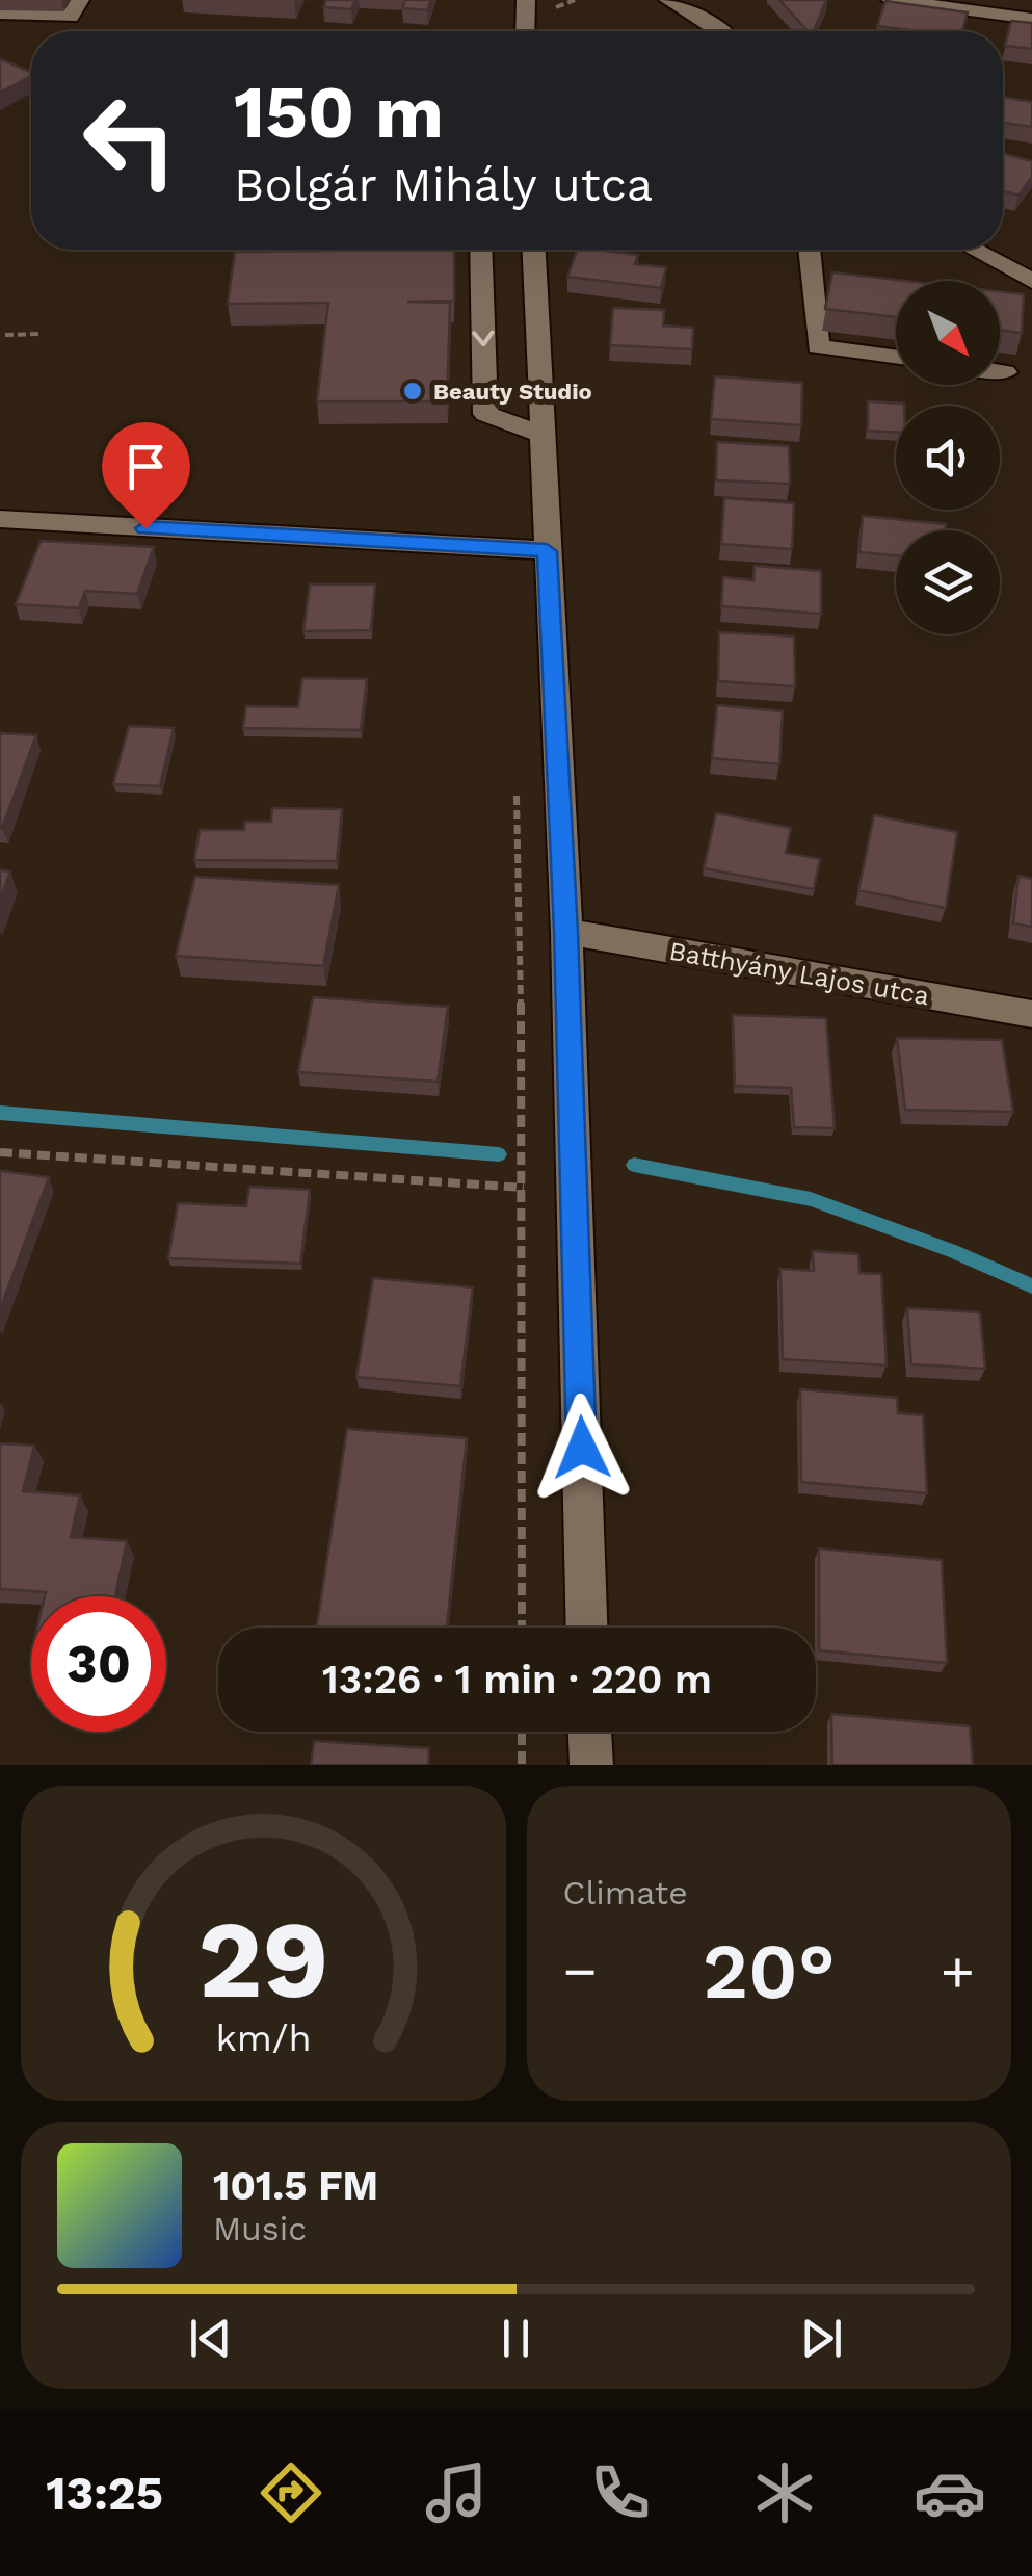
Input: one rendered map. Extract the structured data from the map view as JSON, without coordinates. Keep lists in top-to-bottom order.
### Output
{
  "streets": {
    "street": ["Batthyány Lajos utca"]
  },
  "places": ["Beauty Studio"],
  "north": "bottom right",
  "page": {
    "turn": ["150 m", "Bolgár Mihály utca"],
    "limit": "30",
    "trip": "13:26 · 1 min · 220 m",
    "tile": "Climate",
    "heat": ["−", "20°", "+"],
    "song": ["101.5 FM", "Music"],
    "tabs": "13:25",
    "gauge": ["29", "km/h"]
  }
}
